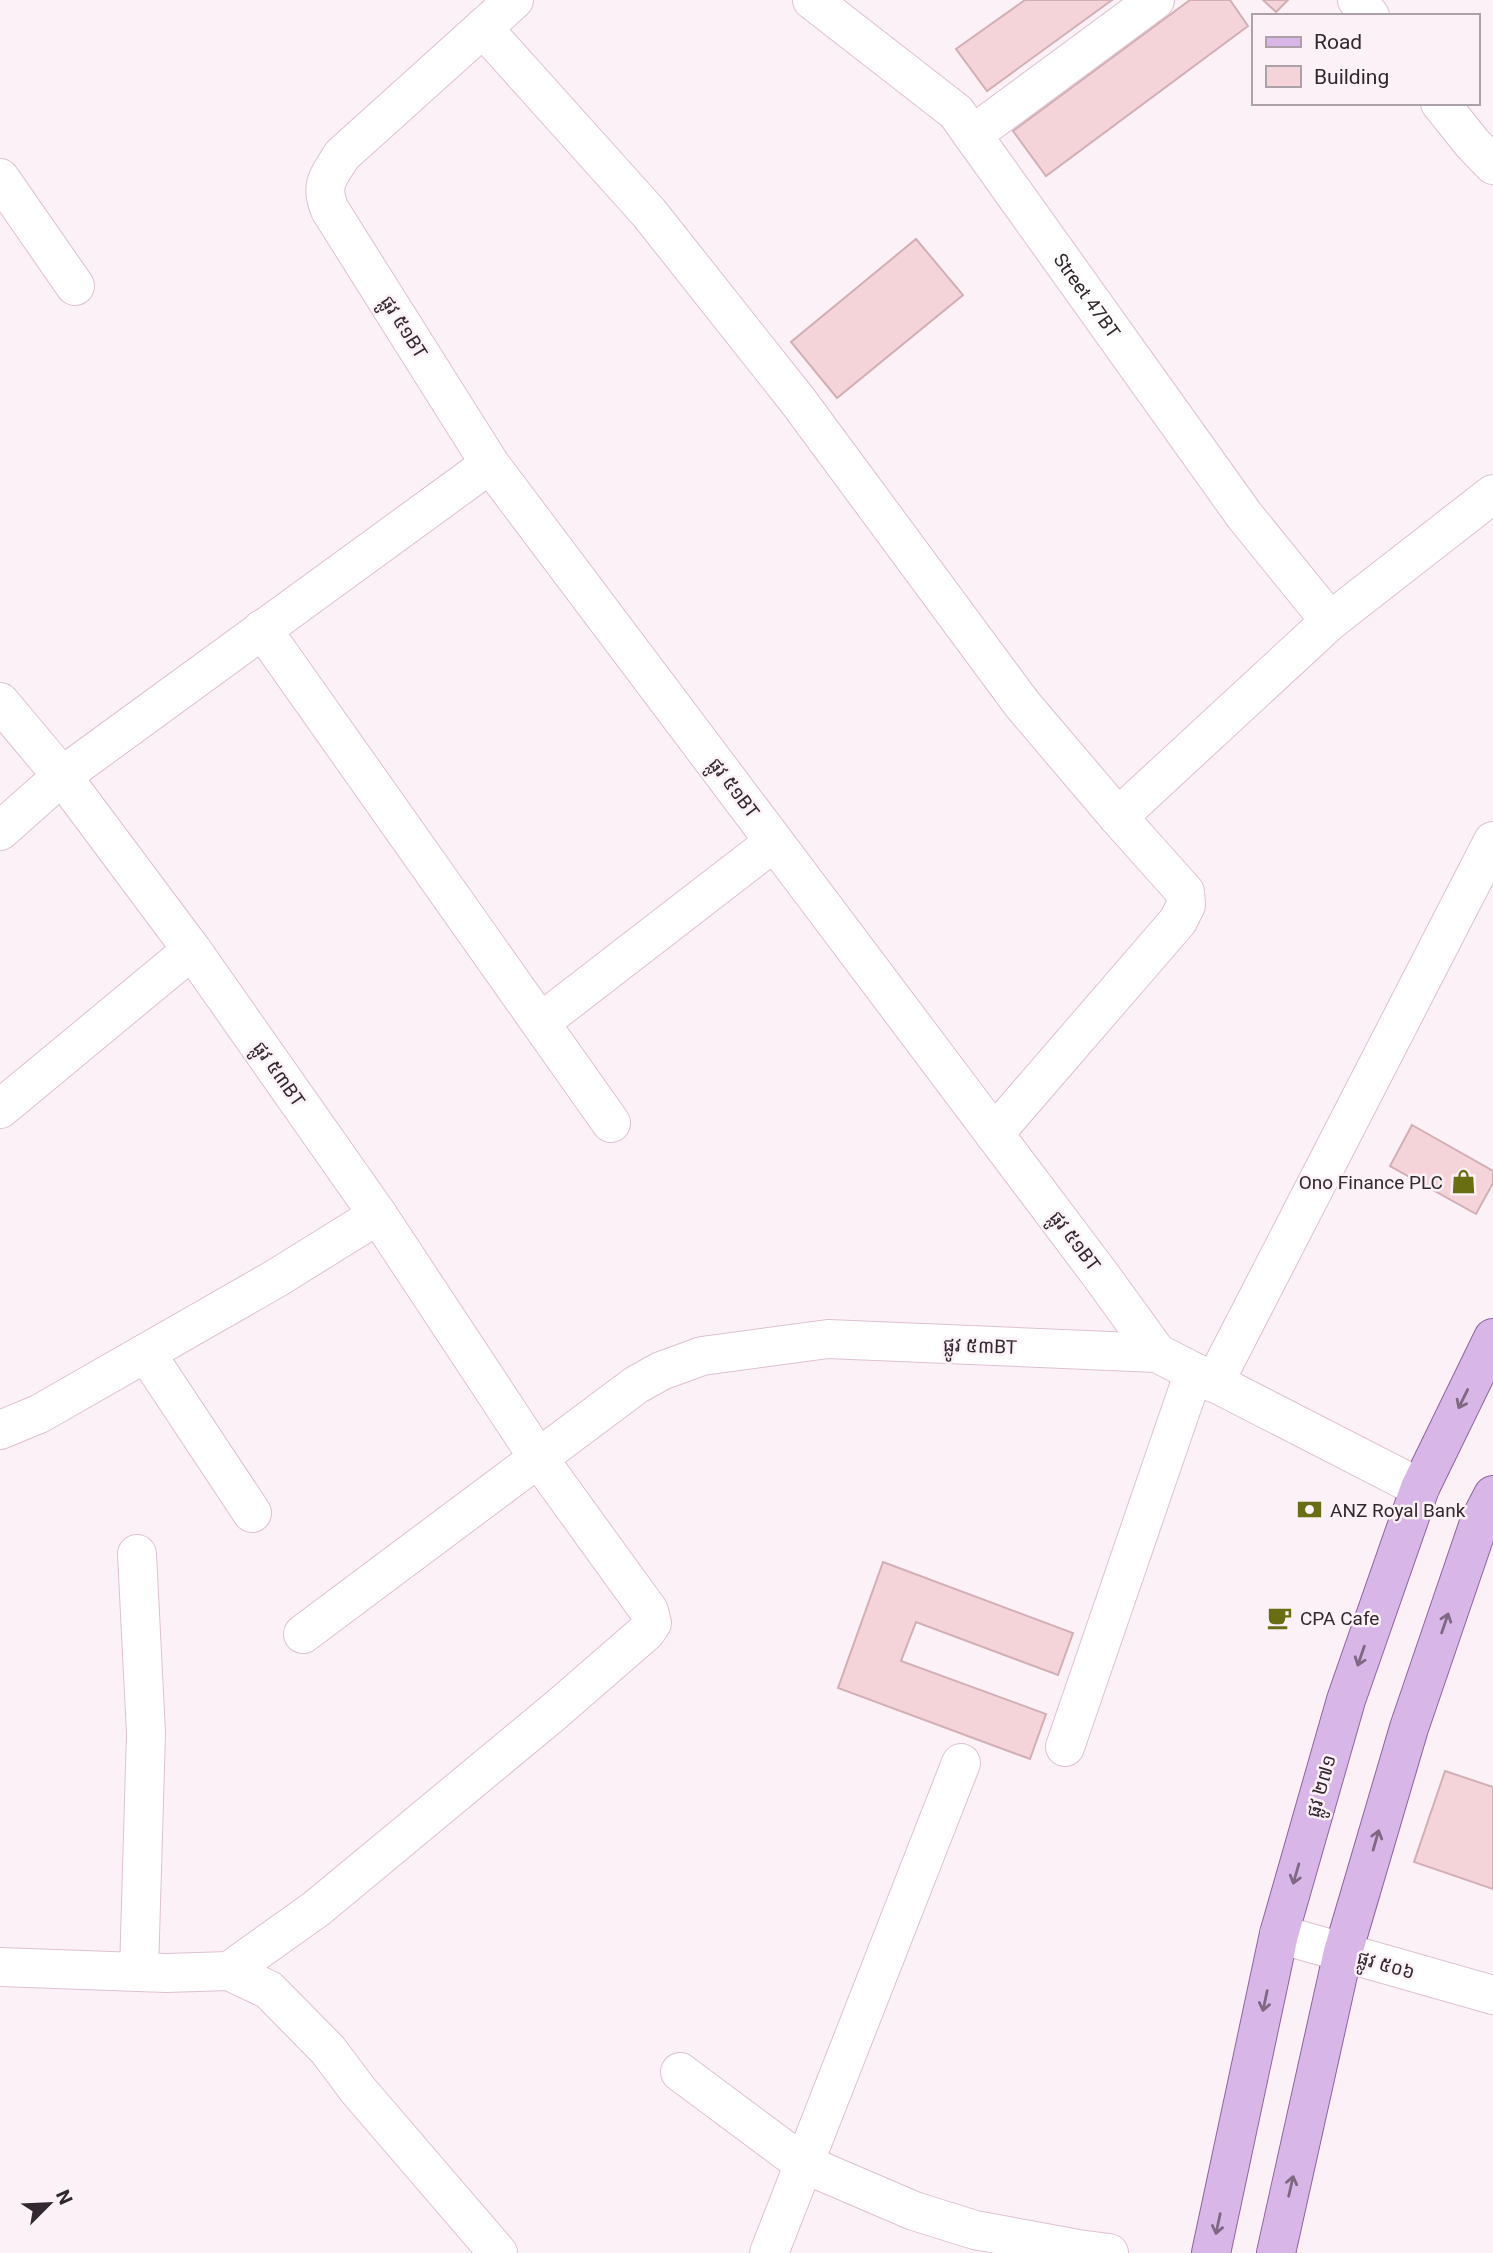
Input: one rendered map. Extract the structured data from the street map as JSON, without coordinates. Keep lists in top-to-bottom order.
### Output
{
  "streets": {
    "main road": ["ផ្លូវ ២៧១"],
    "street": [
      "Street 47BT",
      "ផ្លូវ ៥១BT",
      "ផ្លូវ ៥៣BT",
      "ផ្លូវ ៥០៦"
    ]
  },
  "crossings": [
    ["ផ្លូវ ៥១BT", "ផ្លូវ ៥៣BT"],
    ["ផ្លូវ ៥៣BT", "ផ្លូវ ២៧១"],
    ["ផ្លូវ ២៧១", "ផ្លូវ ៥០៦"]
  ],
  "places": {
    "shop": ["Ono Finance PLC"],
    "bank": ["ANZ Royal Bank"],
    "cafe": ["CPA Cafe"]
  },
  "legend": ["Road", "Building"],
  "north": "top right"
}
